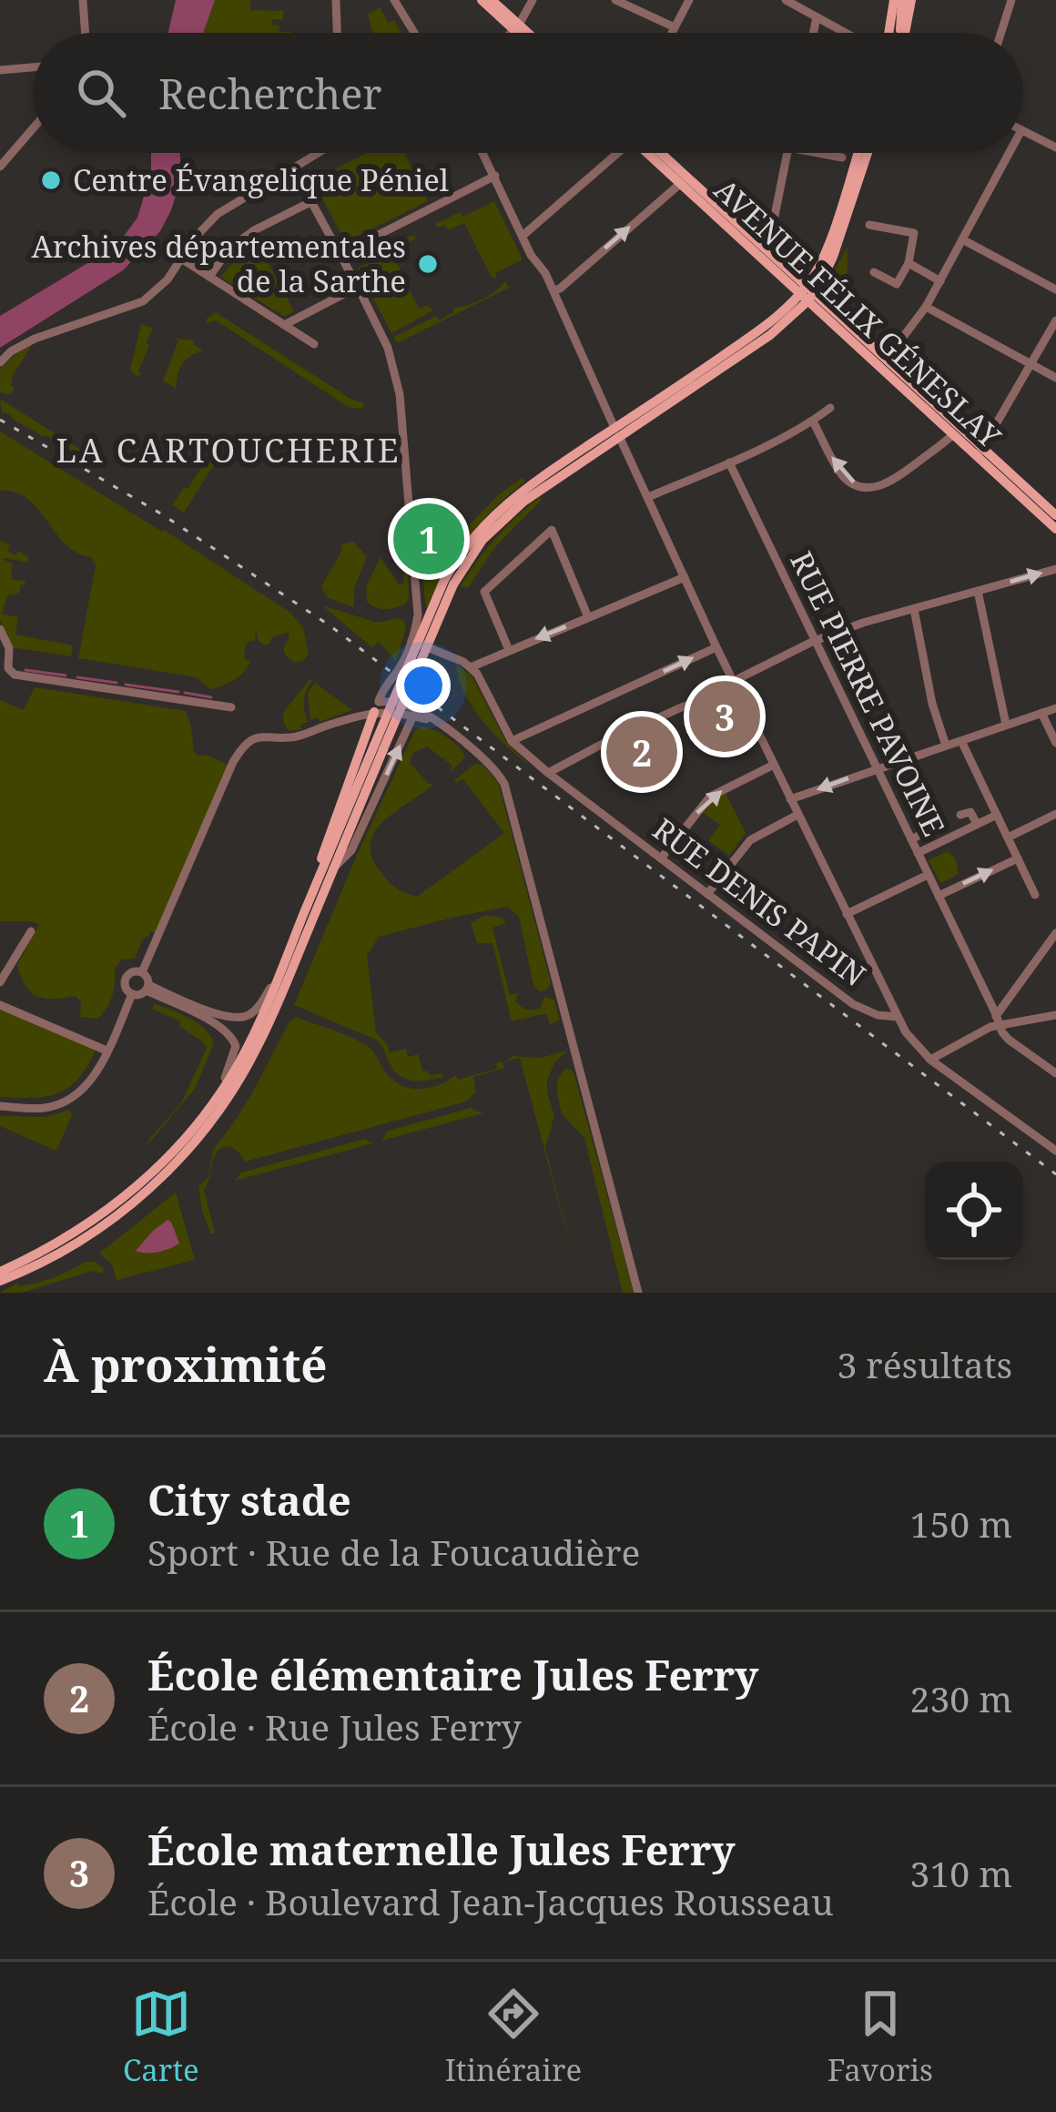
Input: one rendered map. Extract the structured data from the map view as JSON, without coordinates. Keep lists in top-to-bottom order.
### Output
{
  "streets": {
    "main road": ["AVENUE FÉLIX GÉNESLAY"],
    "street": ["RUE PIERRE PAVOINE", "RUE DENIS PAPIN"]
  },
  "districts": ["LA CARTOUCHERIE"],
  "places": ["Centre Évangelique Péniel", "Archives départementales de la Sarthe"],
  "page": {
    "search": "Rechercher",
    "pins": ["1", "3", "2"],
    "heading": ["À proximité", "3 résultats"],
    "list": [
      {
        "mark": "1",
        "name": "City stade",
        "note": "Sport · Rue de la Foucaudière",
        "value": "150 m"
      },
      {
        "mark": "2",
        "name": "École élémentaire Jules Ferry",
        "note": "École · Rue Jules Ferry",
        "value": "230 m"
      },
      {
        "mark": "3",
        "name": "École maternelle Jules Ferry",
        "note": "École · Boulevard Jean-Jacques Rousseau",
        "value": "310 m"
      }
    ],
    "nav": ["Carte", "Itinéraire", "Favoris"]
  }
}
